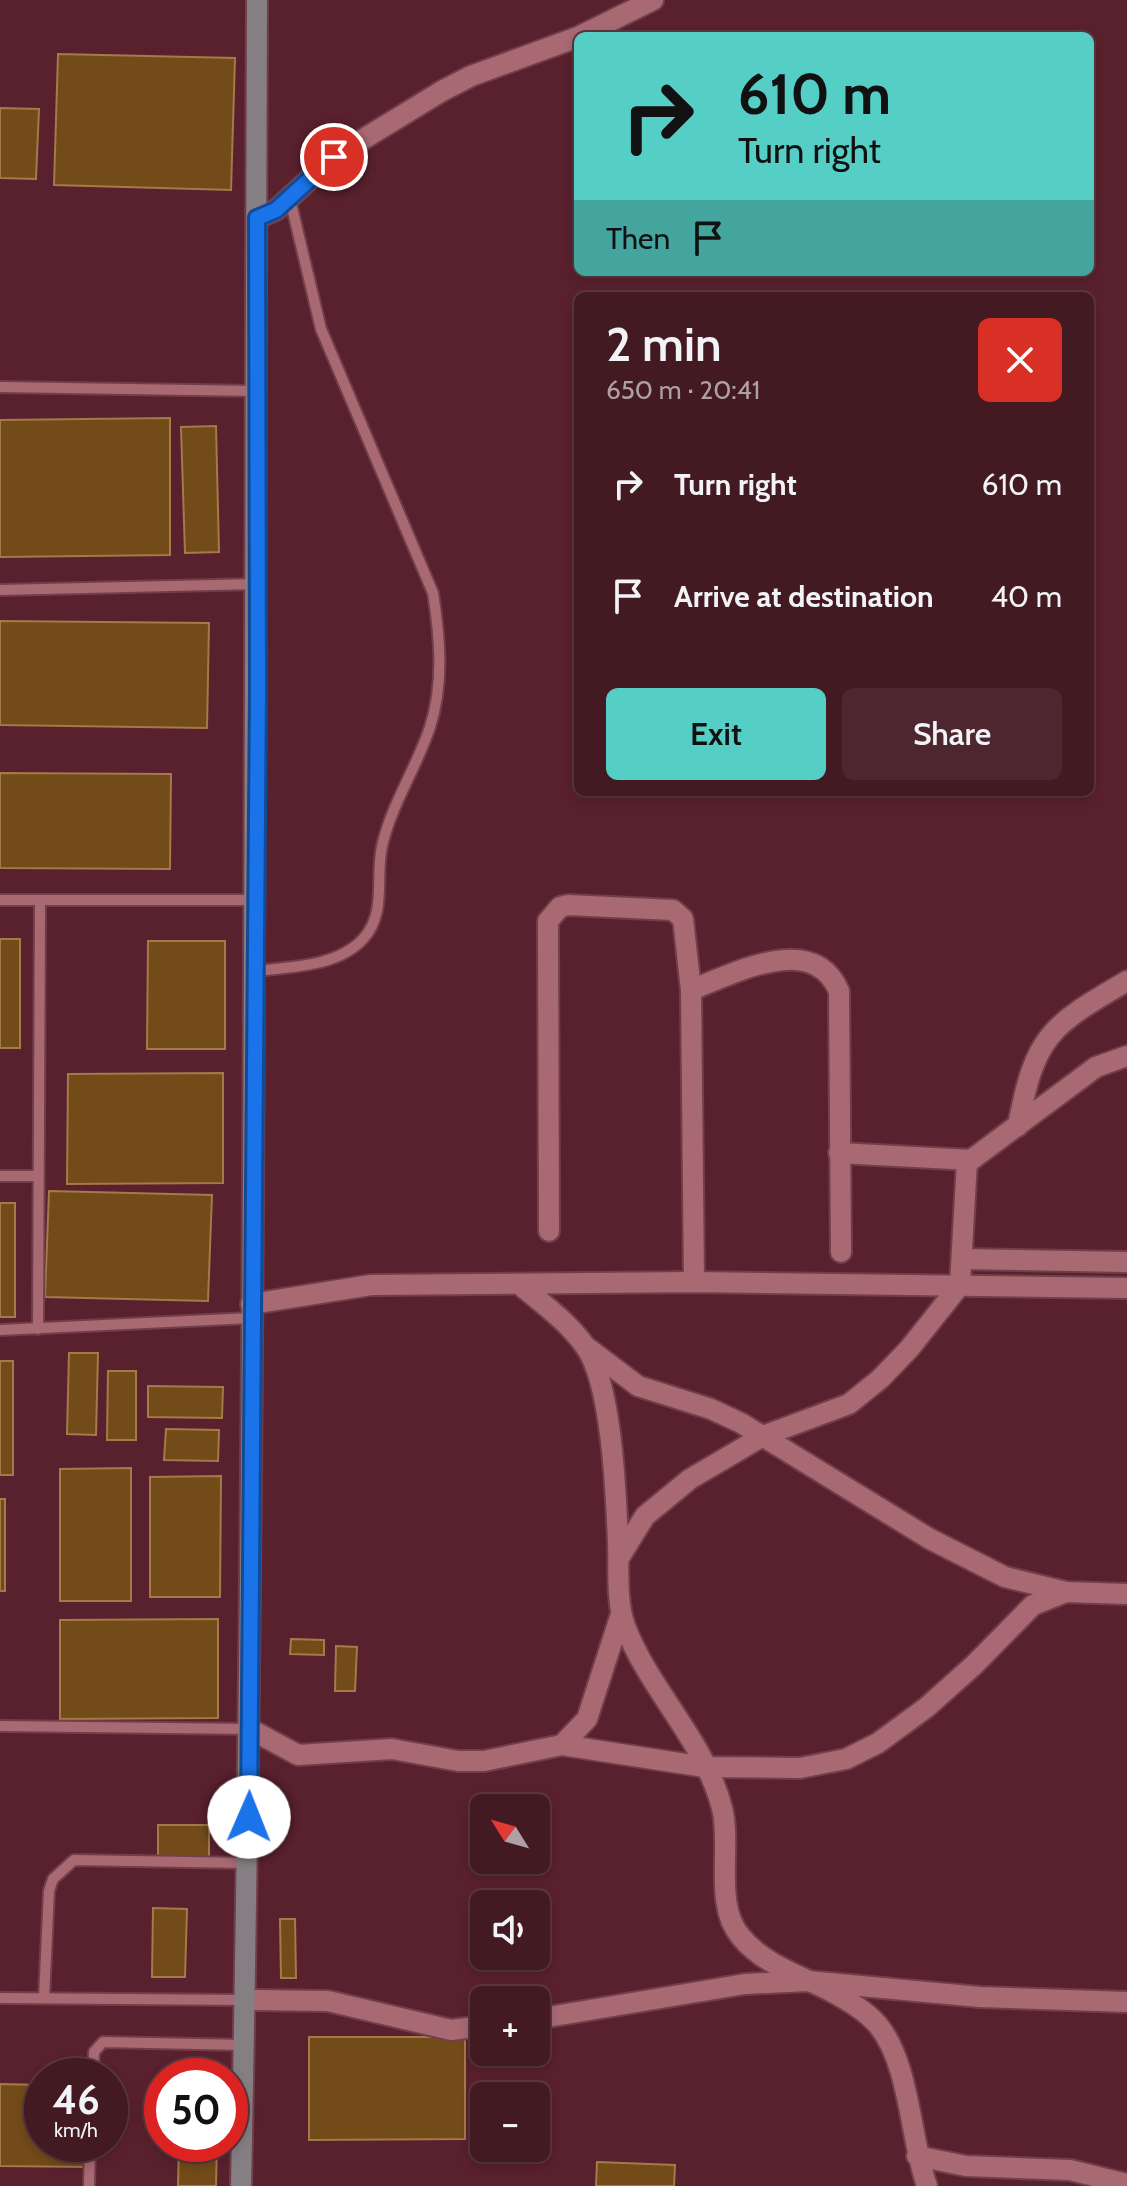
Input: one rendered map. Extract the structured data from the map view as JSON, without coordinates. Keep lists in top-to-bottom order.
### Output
{
  "north": "top left",
  "page": {
    "turn": ["610 m", "Turn right"],
    "then": "Then",
    "heading": ["2 min", "650 m · 20:41"],
    "list": [
      {
        "name": "Turn right",
        "value": "610 m"
      },
      {
        "name": "Arrive at destination",
        "value": "40 m"
      }
    ],
    "buttons": ["Exit", "Share"],
    "map_buttons": ["+", "−"],
    "speed": "46 km/h",
    "limit": "50"
  }
}
